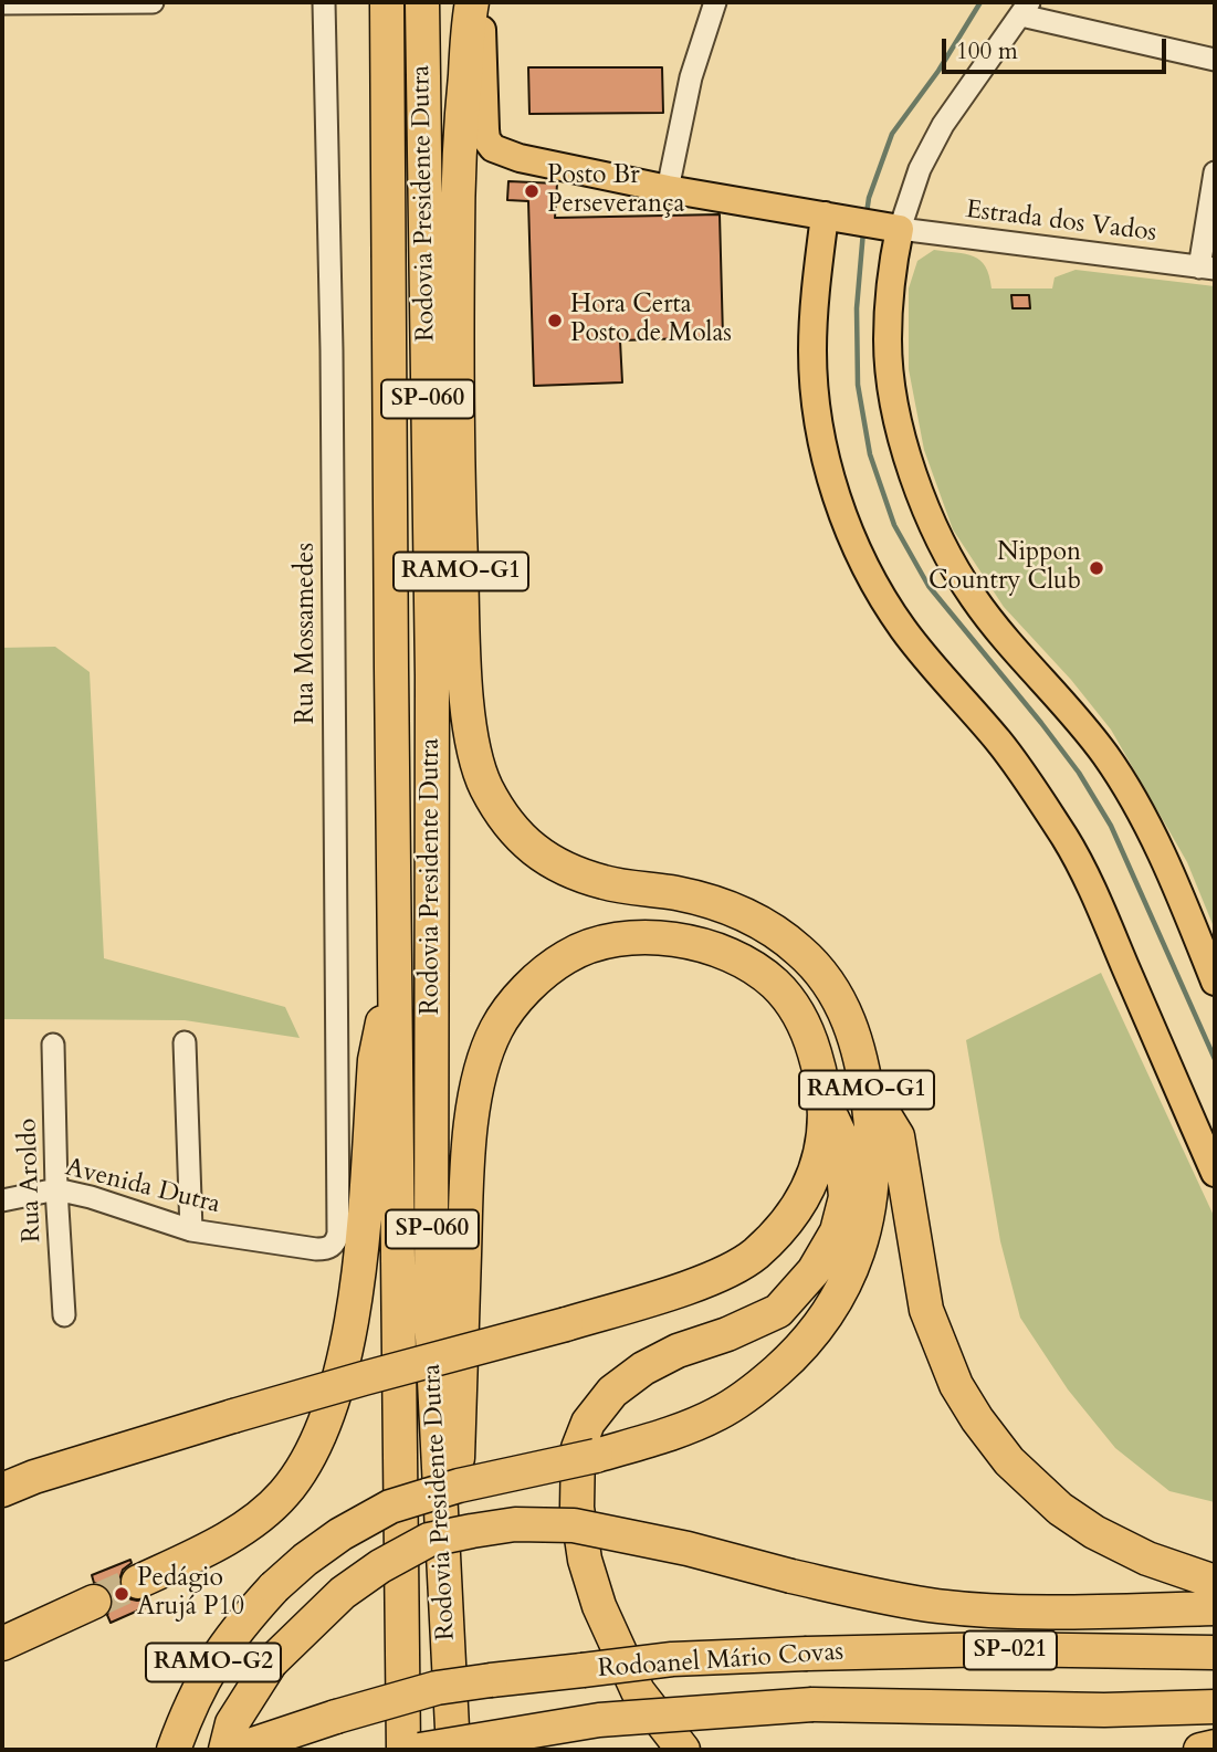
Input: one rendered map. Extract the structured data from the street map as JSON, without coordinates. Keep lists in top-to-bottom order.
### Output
{
  "streets": {
    "highway": [
      "Rodovia Presidente Dutra",
      "SP-060",
      "RAMO-G1",
      "SP-021",
      "Rodoanel Mário Covas",
      "RAMO-G2"
    ],
    "street": [
      "Estrada dos Vados",
      "Rua Mossamedes",
      "Rua Aroldo",
      "Avenida Dutra"
    ]
  },
  "crossings": [
    ["RAMO-G1", "RAMO-G2"],
    ["Rua Mossamedes", "Avenida Dutra"],
    ["Rua Aroldo", "Avenida Dutra"]
  ],
  "places": [
    "Posto Br Perseverança",
    "Hora Certa Posto de Molas",
    "Nippon Country Club",
    "Pedágio Arujá P10"
  ],
  "scale_bar": "100 m"
}
